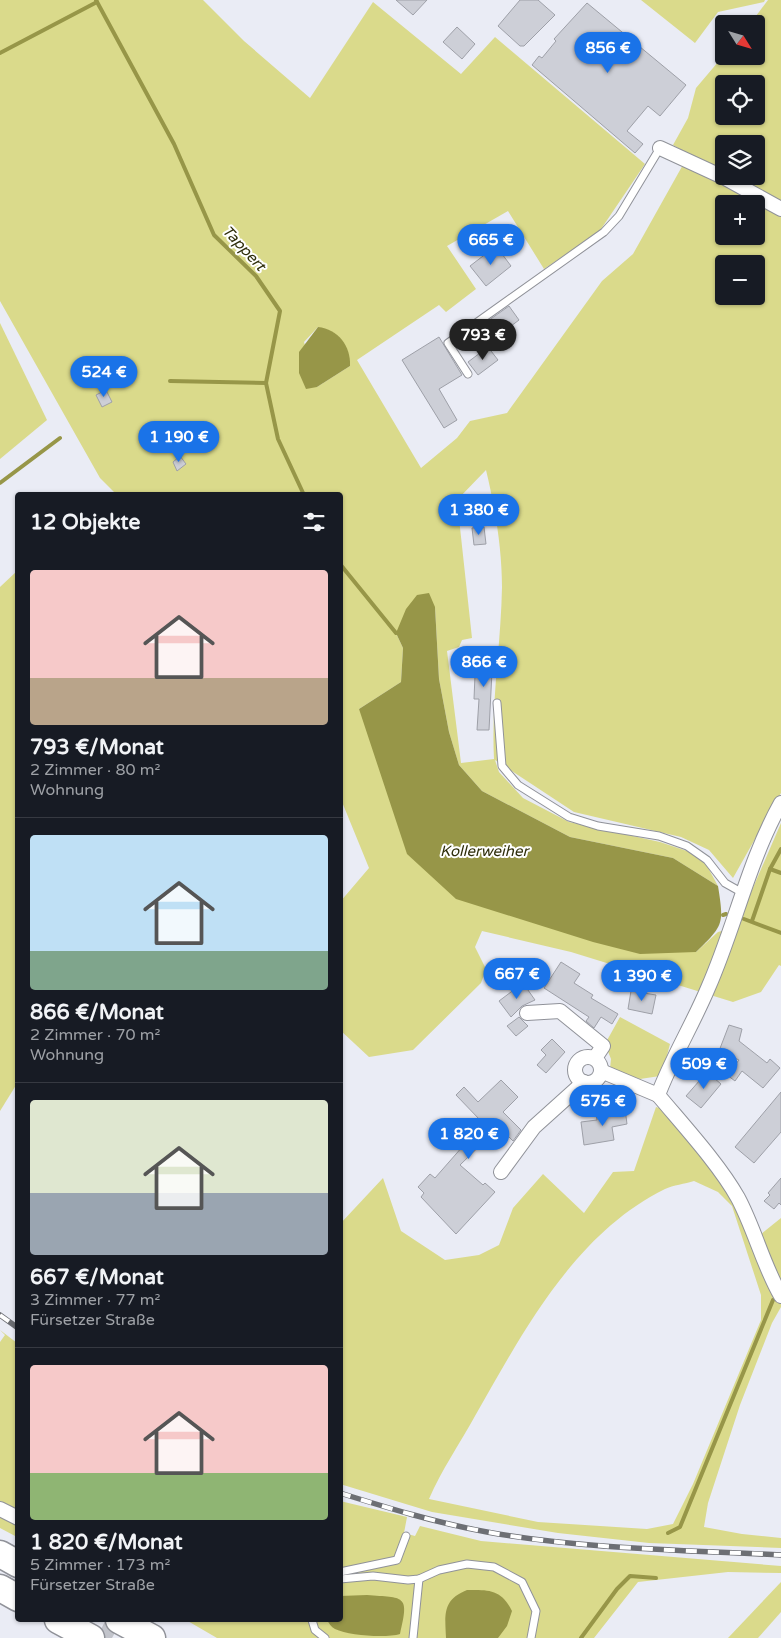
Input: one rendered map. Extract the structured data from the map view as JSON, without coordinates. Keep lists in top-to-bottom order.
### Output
{
  "water": ["Tappert", "Kollerweiher"],
  "north": "bottom right",
  "page": {
    "map_buttons": ["+", "−"],
    "price": [
      "856 €",
      "665 €",
      "793 €",
      "524 €",
      "1 190 €",
      "1 380 €",
      "866 €",
      "667 €",
      "1 390 €",
      "509 €",
      "575 €",
      "1 820 €"
    ],
    "heading": "12 Objekte",
    "list": [
      {
        "name": "793 €/Monat",
        "note": "2 Zimmer · 80 m² · Wohnung"
      },
      {
        "name": "866 €/Monat",
        "note": "2 Zimmer · 70 m² · Wohnung"
      },
      {
        "name": "667 €/Monat",
        "note": "3 Zimmer · 77 m² · Fürsetzer Straße"
      },
      {
        "name": "1 820 €/Monat",
        "note": "5 Zimmer · 173 m² · Fürsetzer Straße"
      }
    ]
  }
}
